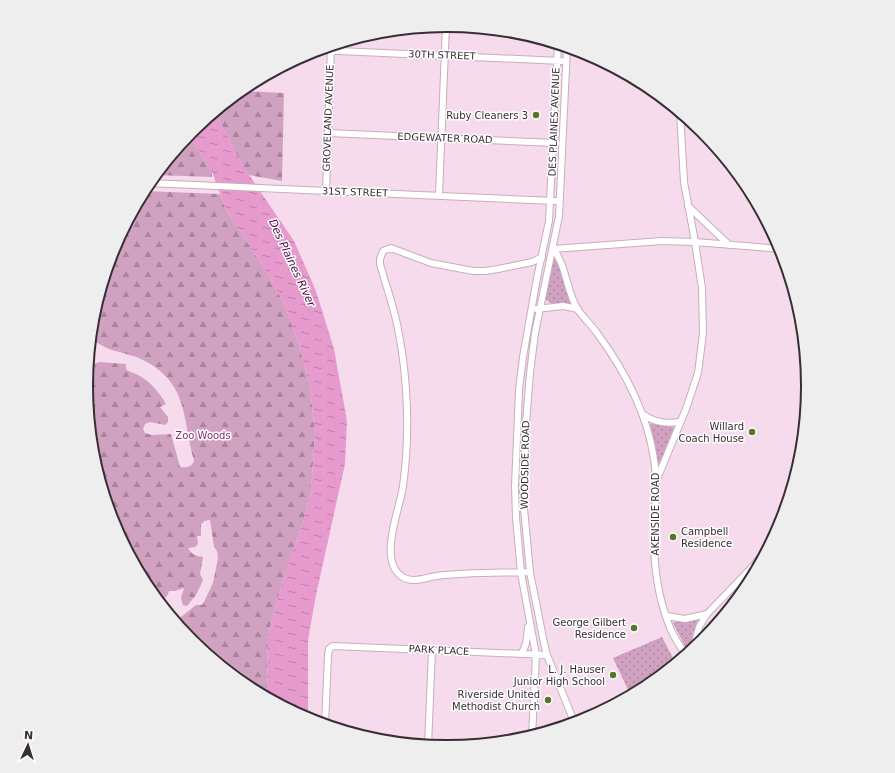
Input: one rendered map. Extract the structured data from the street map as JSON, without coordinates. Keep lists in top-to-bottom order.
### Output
{
  "streets": {
    "street": [
      "30TH STREET",
      "GROVELAND AVENUE",
      "DES PLAINES AVENUE",
      "EDGEWATER ROAD",
      "31ST STREET",
      "WOODSIDE ROAD",
      "AKENSIDE ROAD",
      "PARK PLACE"
    ]
  },
  "crossings": [
    ["30TH STREET", "DES PLAINES AVENUE"],
    ["GROVELAND AVENUE", "EDGEWATER ROAD"],
    ["GROVELAND AVENUE", "31ST STREET"],
    ["DES PLAINES AVENUE", "EDGEWATER ROAD"],
    ["DES PLAINES AVENUE", "31ST STREET"],
    ["DES PLAINES AVENUE", "WOODSIDE ROAD"],
    ["31ST STREET", "WOODSIDE ROAD"],
    ["WOODSIDE ROAD", "AKENSIDE ROAD"],
    ["WOODSIDE ROAD", "PARK PLACE"]
  ],
  "water": ["Des Plaines River"],
  "parks": ["Zoo Woods"],
  "places": [
    "Ruby Cleaners 3",
    "Willard Coach House",
    "Campbell Residence",
    "George Gilbert Residence",
    "L. J. Hauser Junior High School",
    "Riverside United Methodist Church"
  ],
  "north": "top"
}
